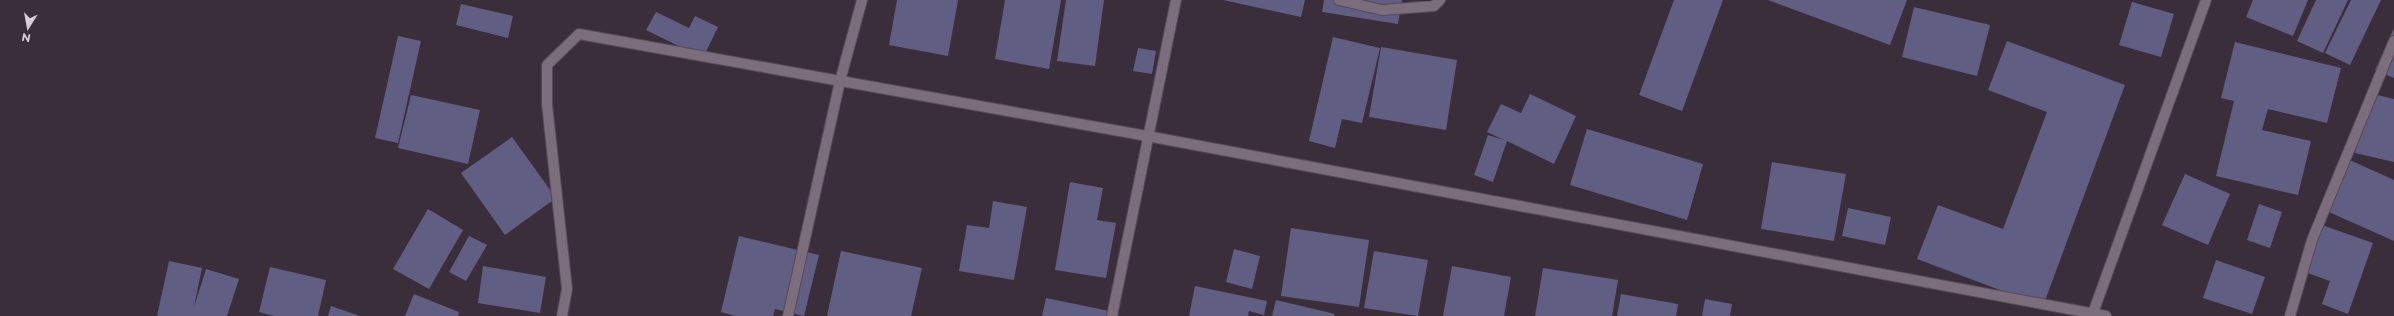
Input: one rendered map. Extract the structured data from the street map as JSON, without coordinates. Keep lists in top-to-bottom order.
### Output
{
  "north": "bottom"
}
